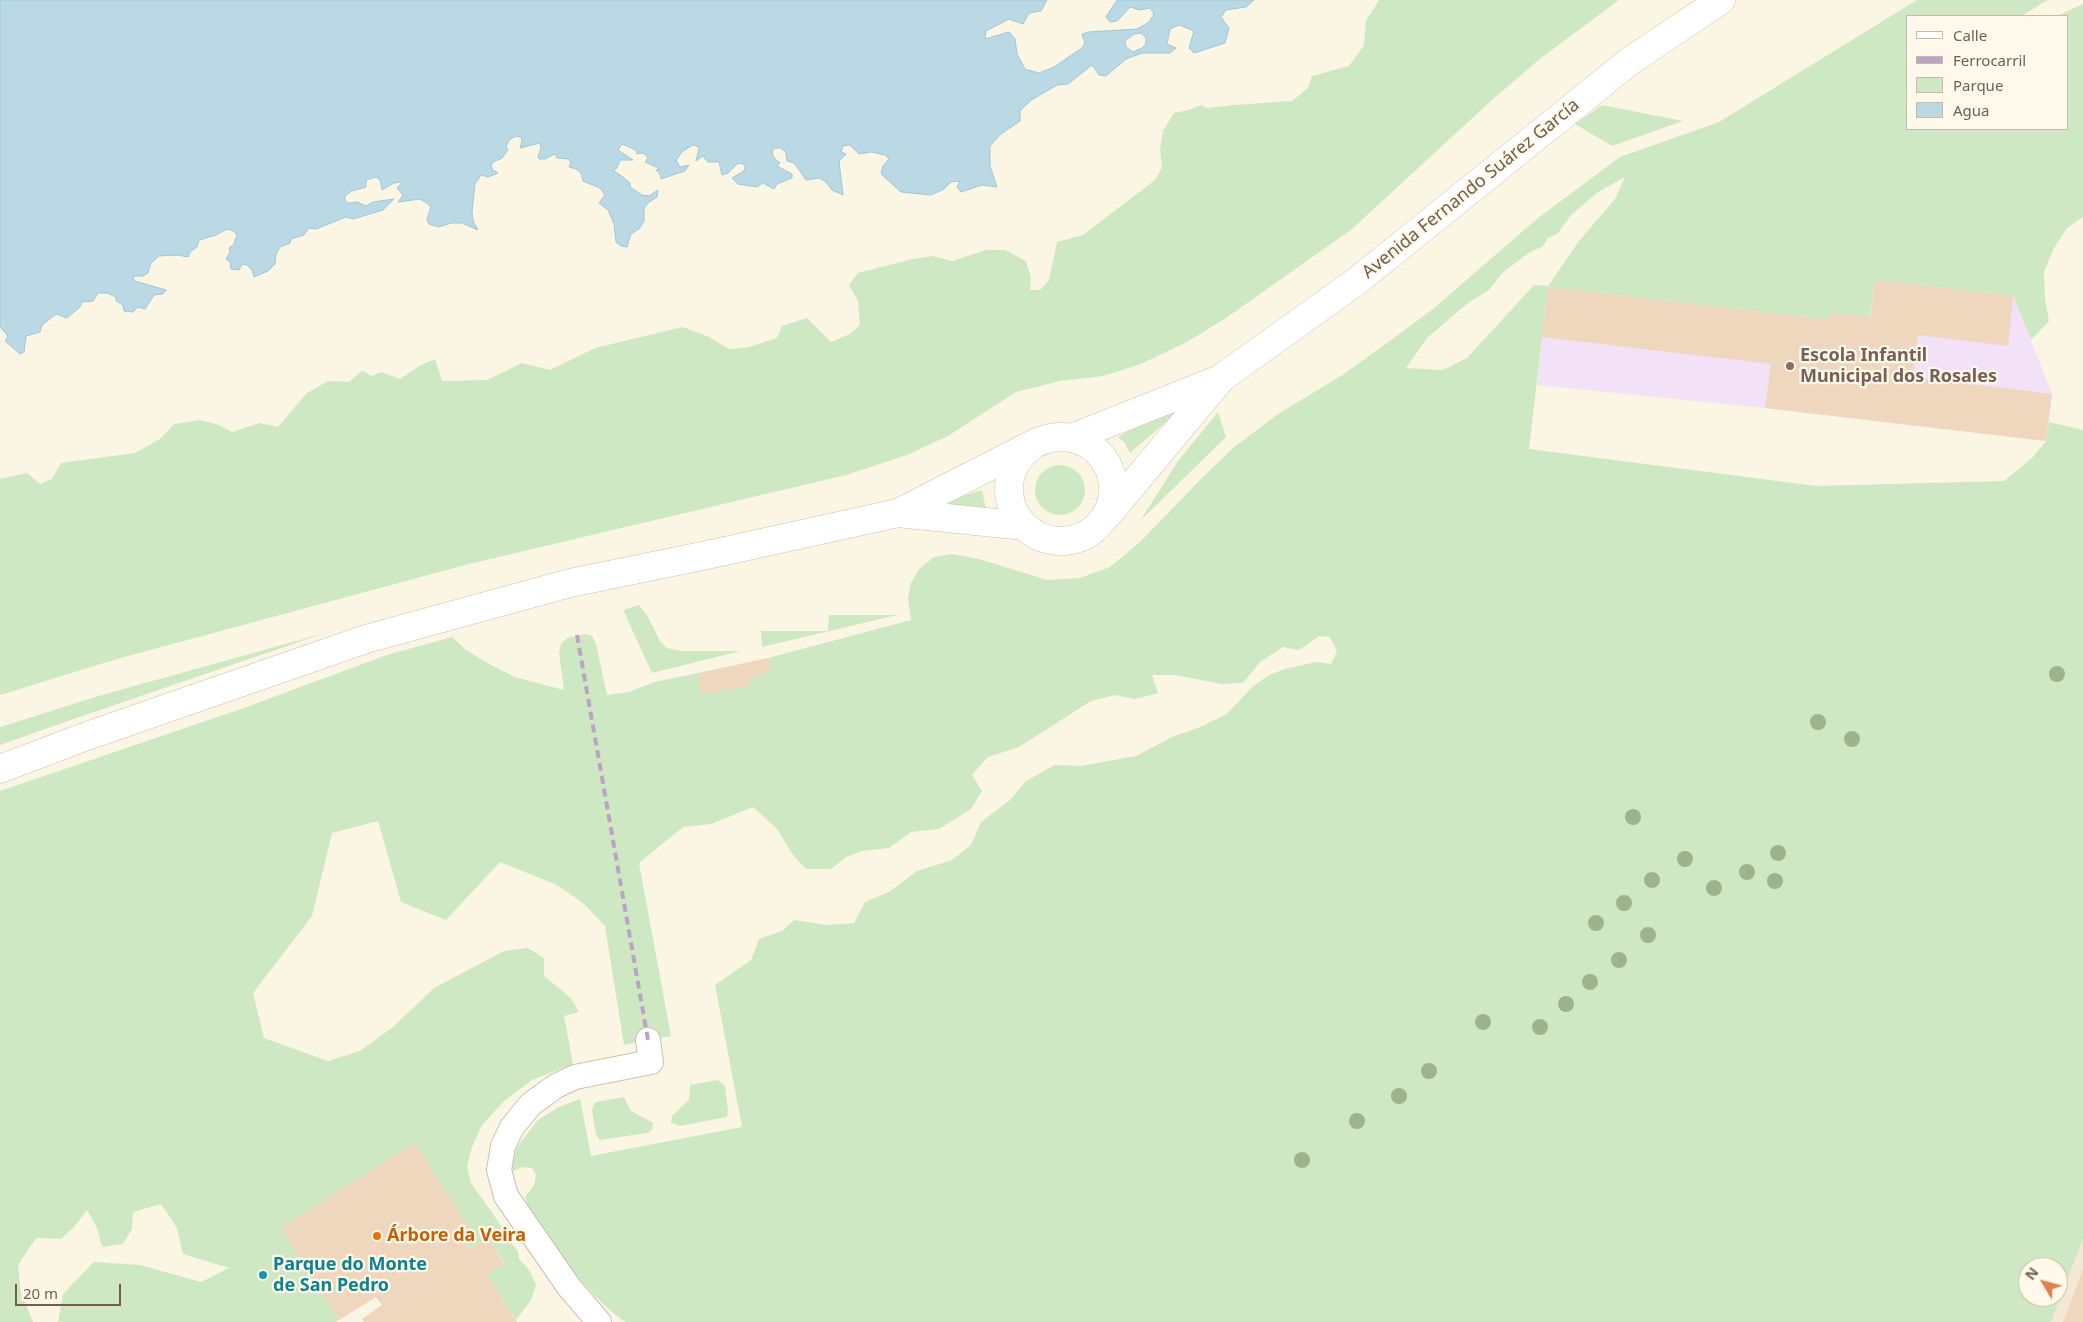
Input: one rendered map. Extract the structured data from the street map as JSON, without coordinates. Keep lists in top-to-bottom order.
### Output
{
  "streets": {
    "street": ["Avenida Fernando Suárez García"]
  },
  "places": ["Escola Infantil Municipal dos Rosales", "Árbore da Veira", "Parque do Monte de San Pedro"],
  "legend": [
    "Calle",
    "Ferrocarril",
    "Parque",
    "Agua"
  ],
  "scale_bar": "20 m",
  "north": "top left"
}
